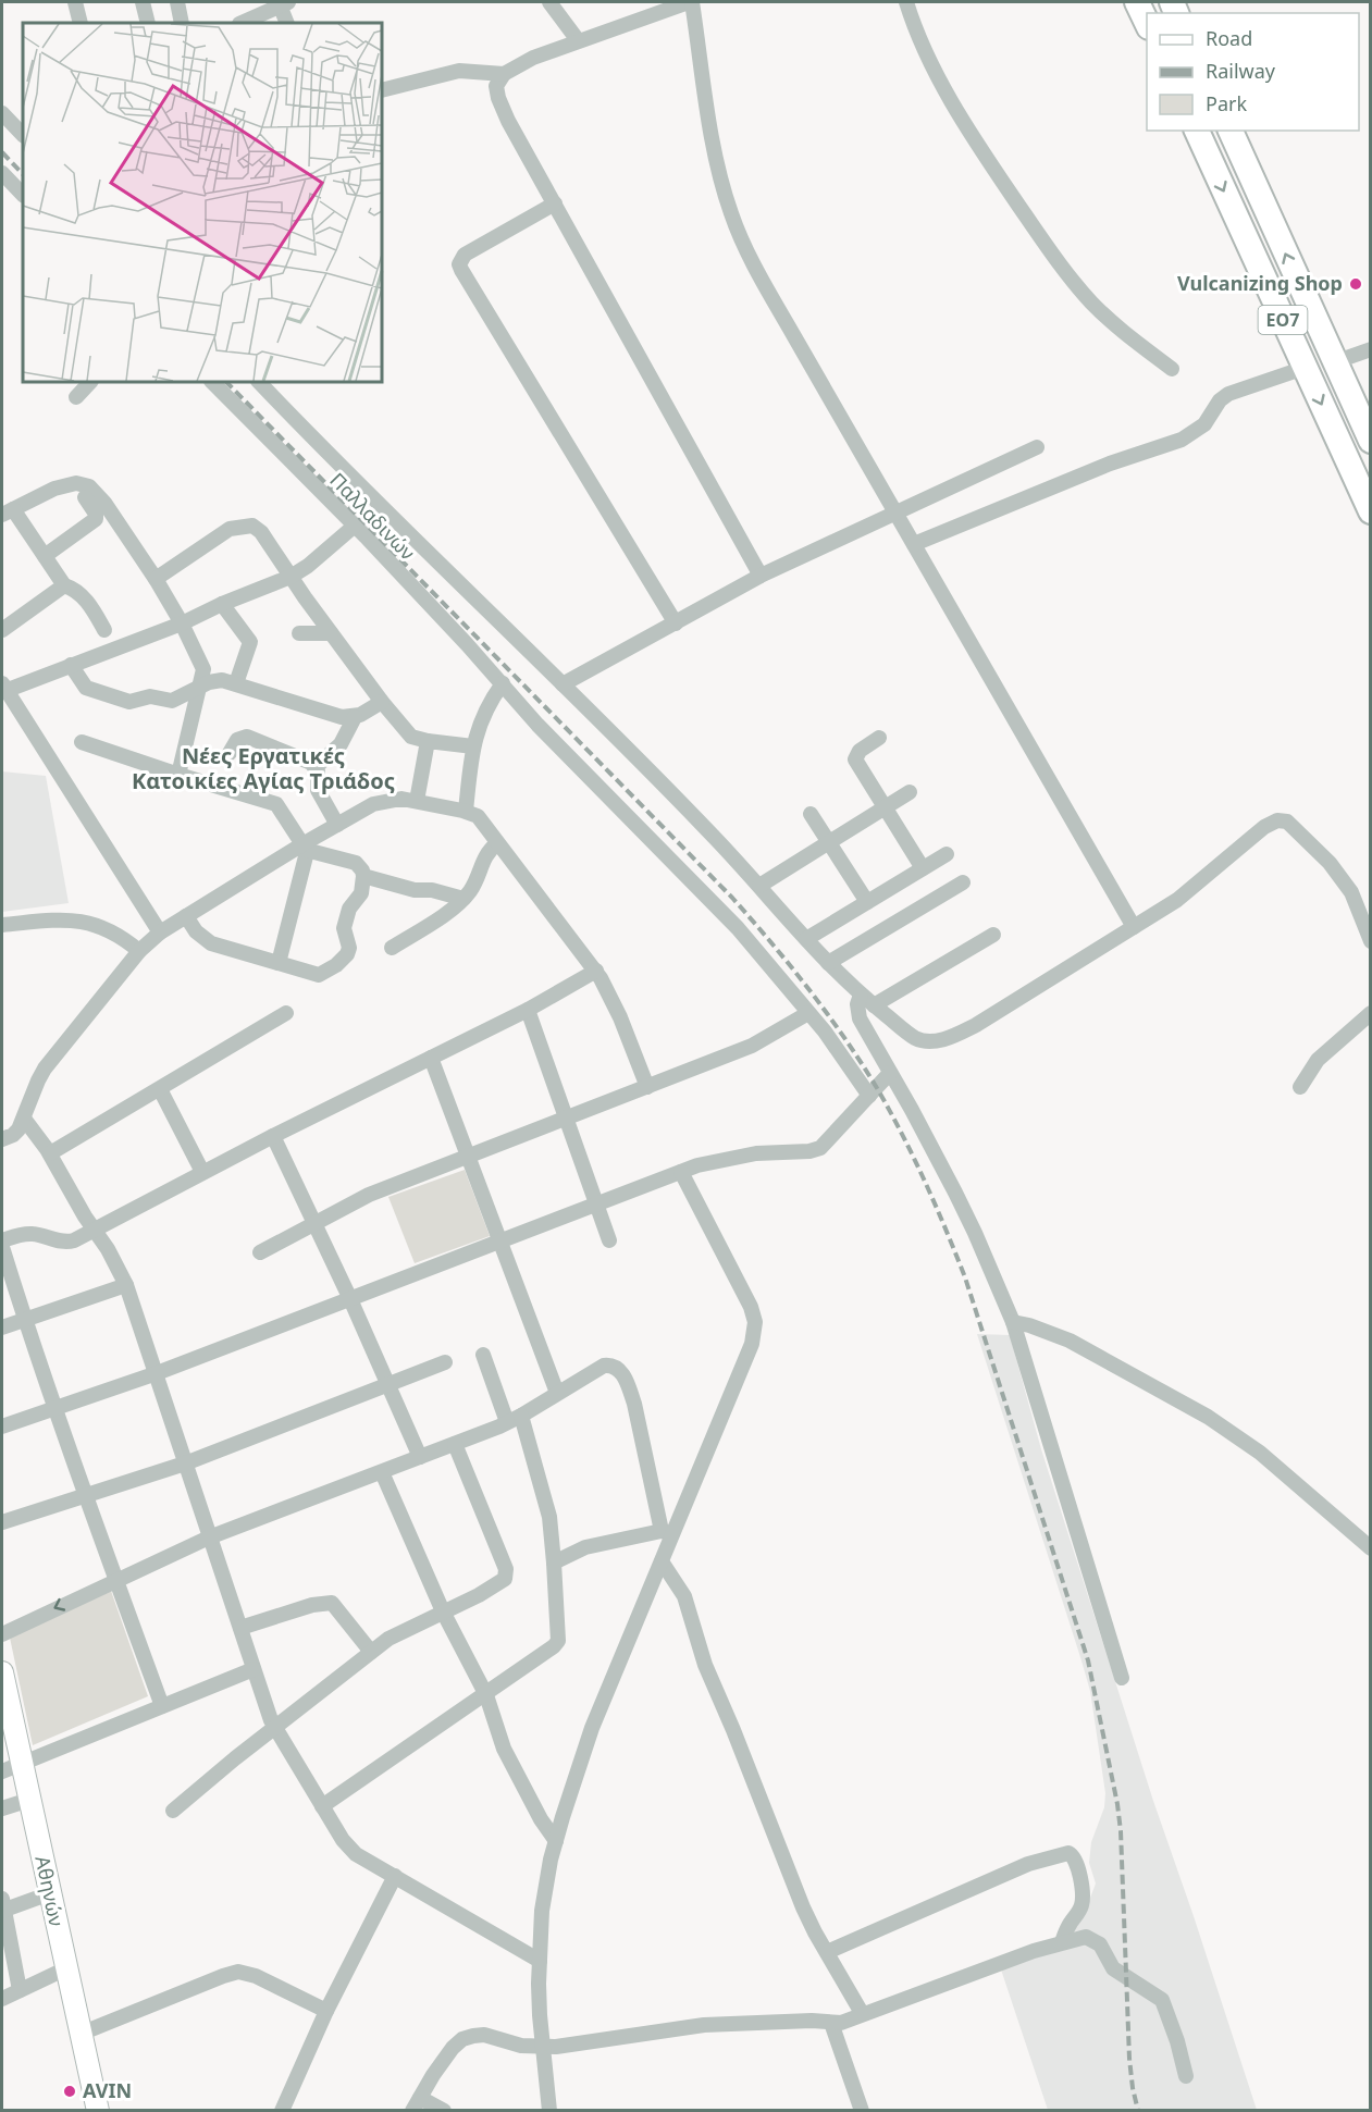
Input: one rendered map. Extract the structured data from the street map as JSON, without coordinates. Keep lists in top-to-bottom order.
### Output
{
  "streets": {
    "main road": ["ΕΟ7", "Αθηνών"],
    "street": ["Παλλαδινών"]
  },
  "districts": ["Νέες Εργατικές Κατοικίες Αγίας Τριάδος"],
  "places": ["Vulcanizing Shop", "AVIN"],
  "legend": ["Road", "Railway", "Park"]
}
